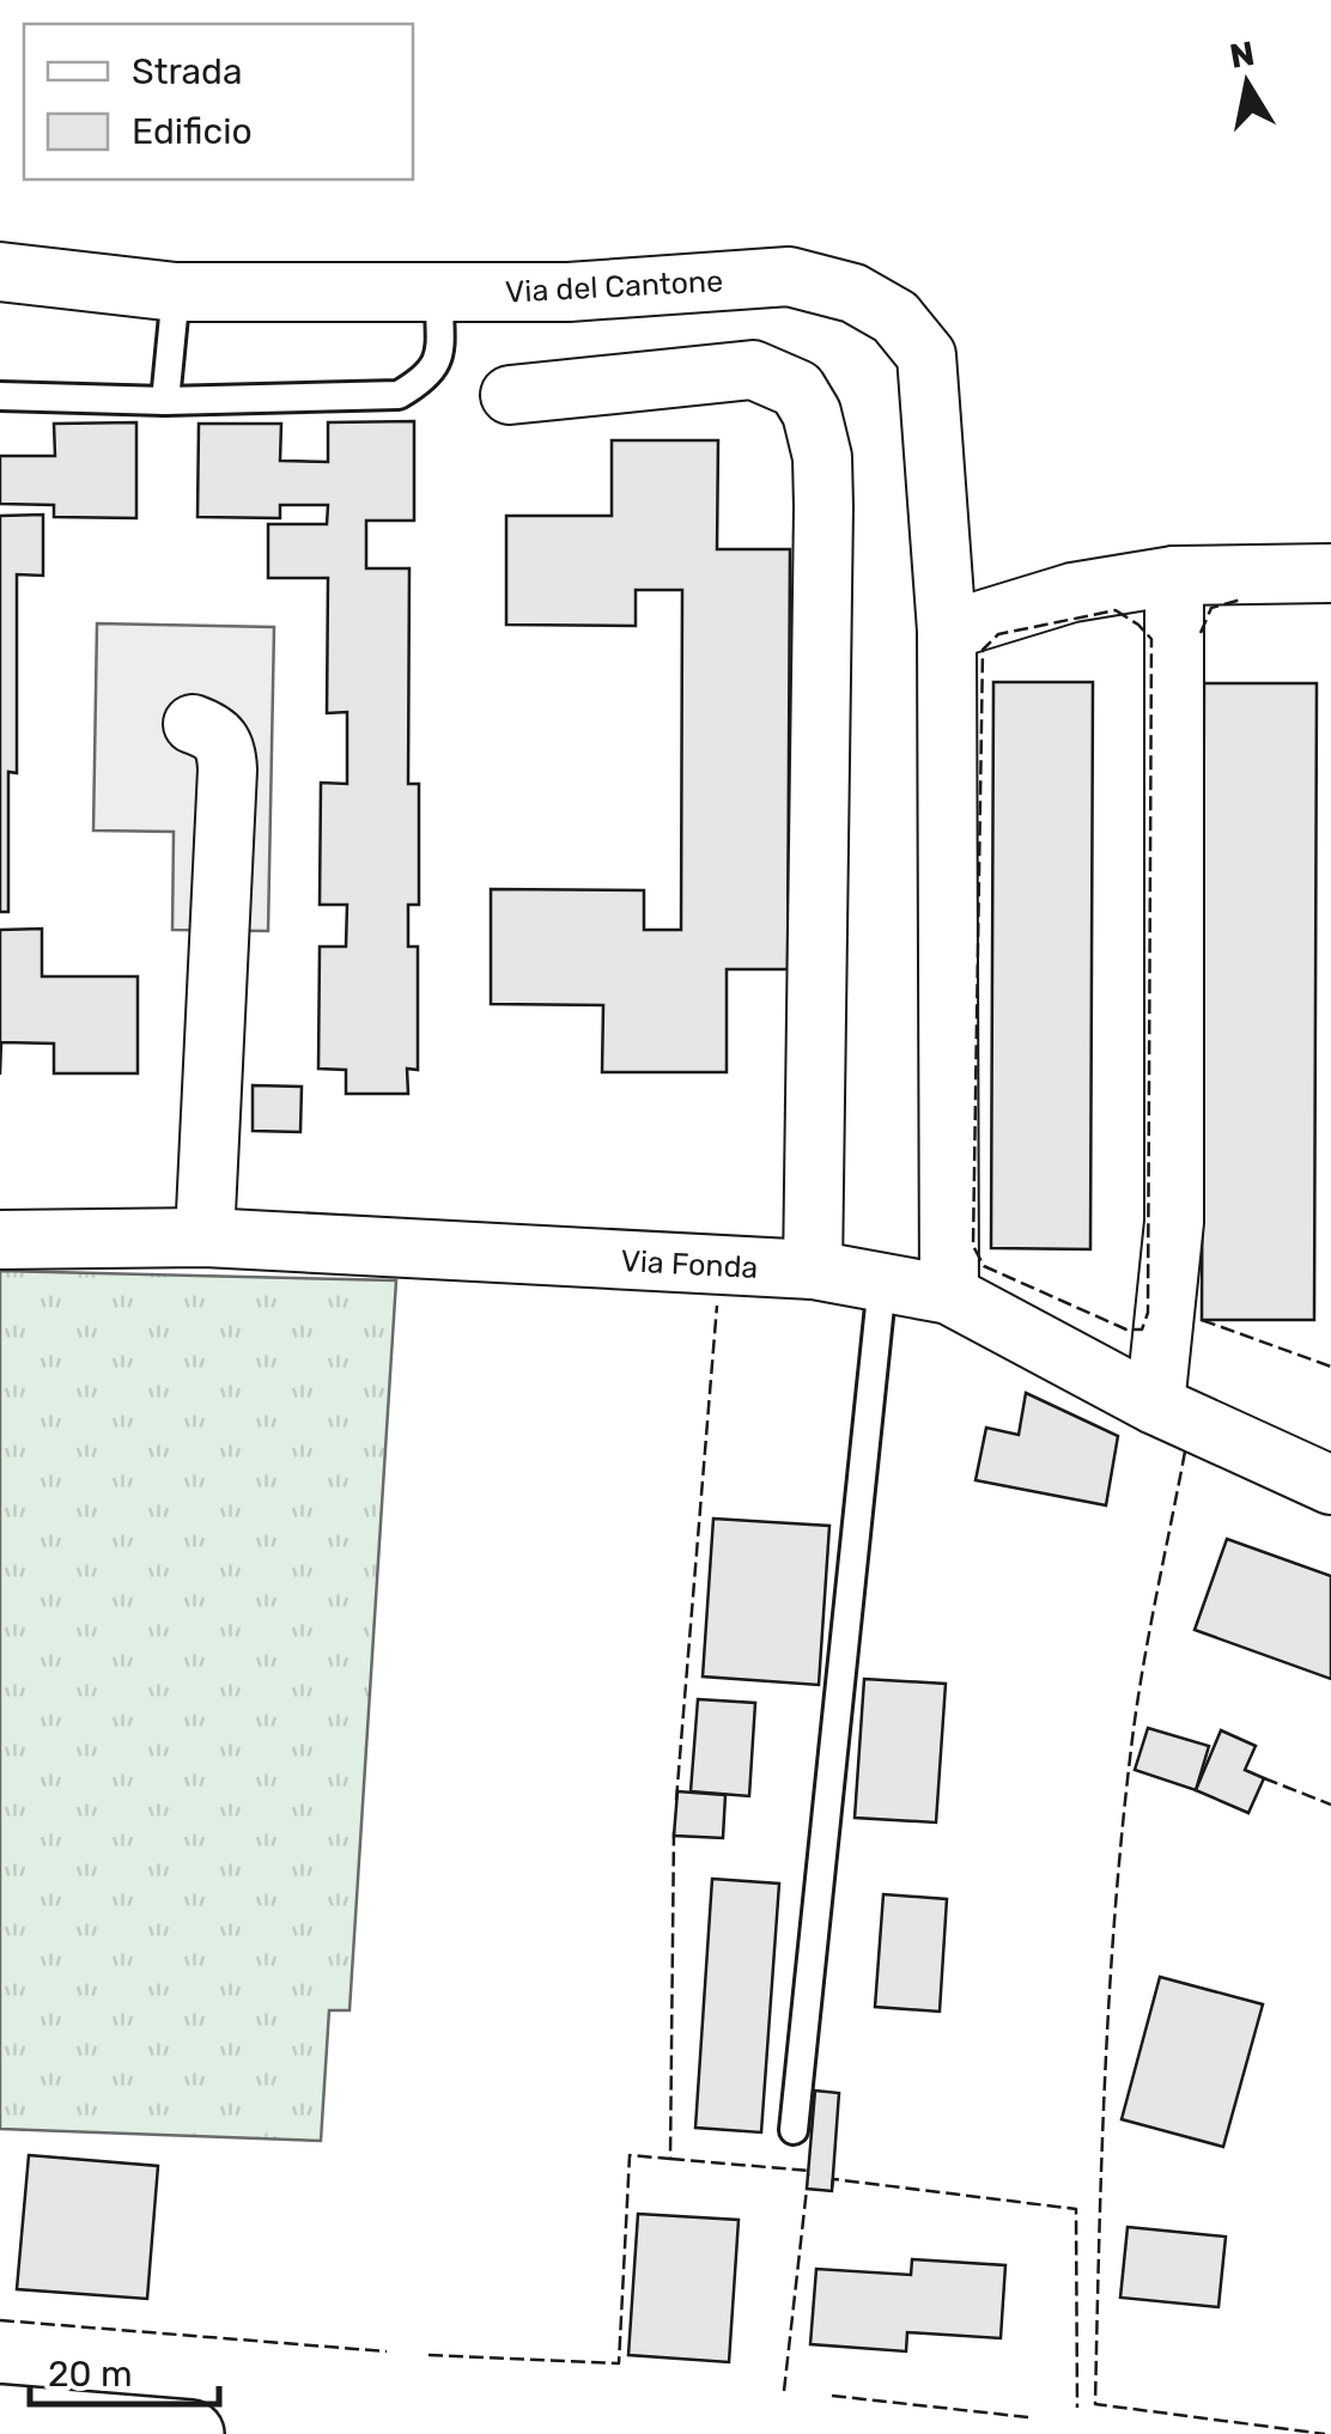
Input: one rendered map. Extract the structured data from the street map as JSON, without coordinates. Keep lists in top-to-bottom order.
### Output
{
  "streets": {
    "street": ["Via del Cantone", "Via Fonda"]
  },
  "crossings": [
    ["Via del Cantone", "Via Fonda"]
  ],
  "legend": ["Strada", "Edificio"],
  "scale_bar": "20 m",
  "north": "top"
}
